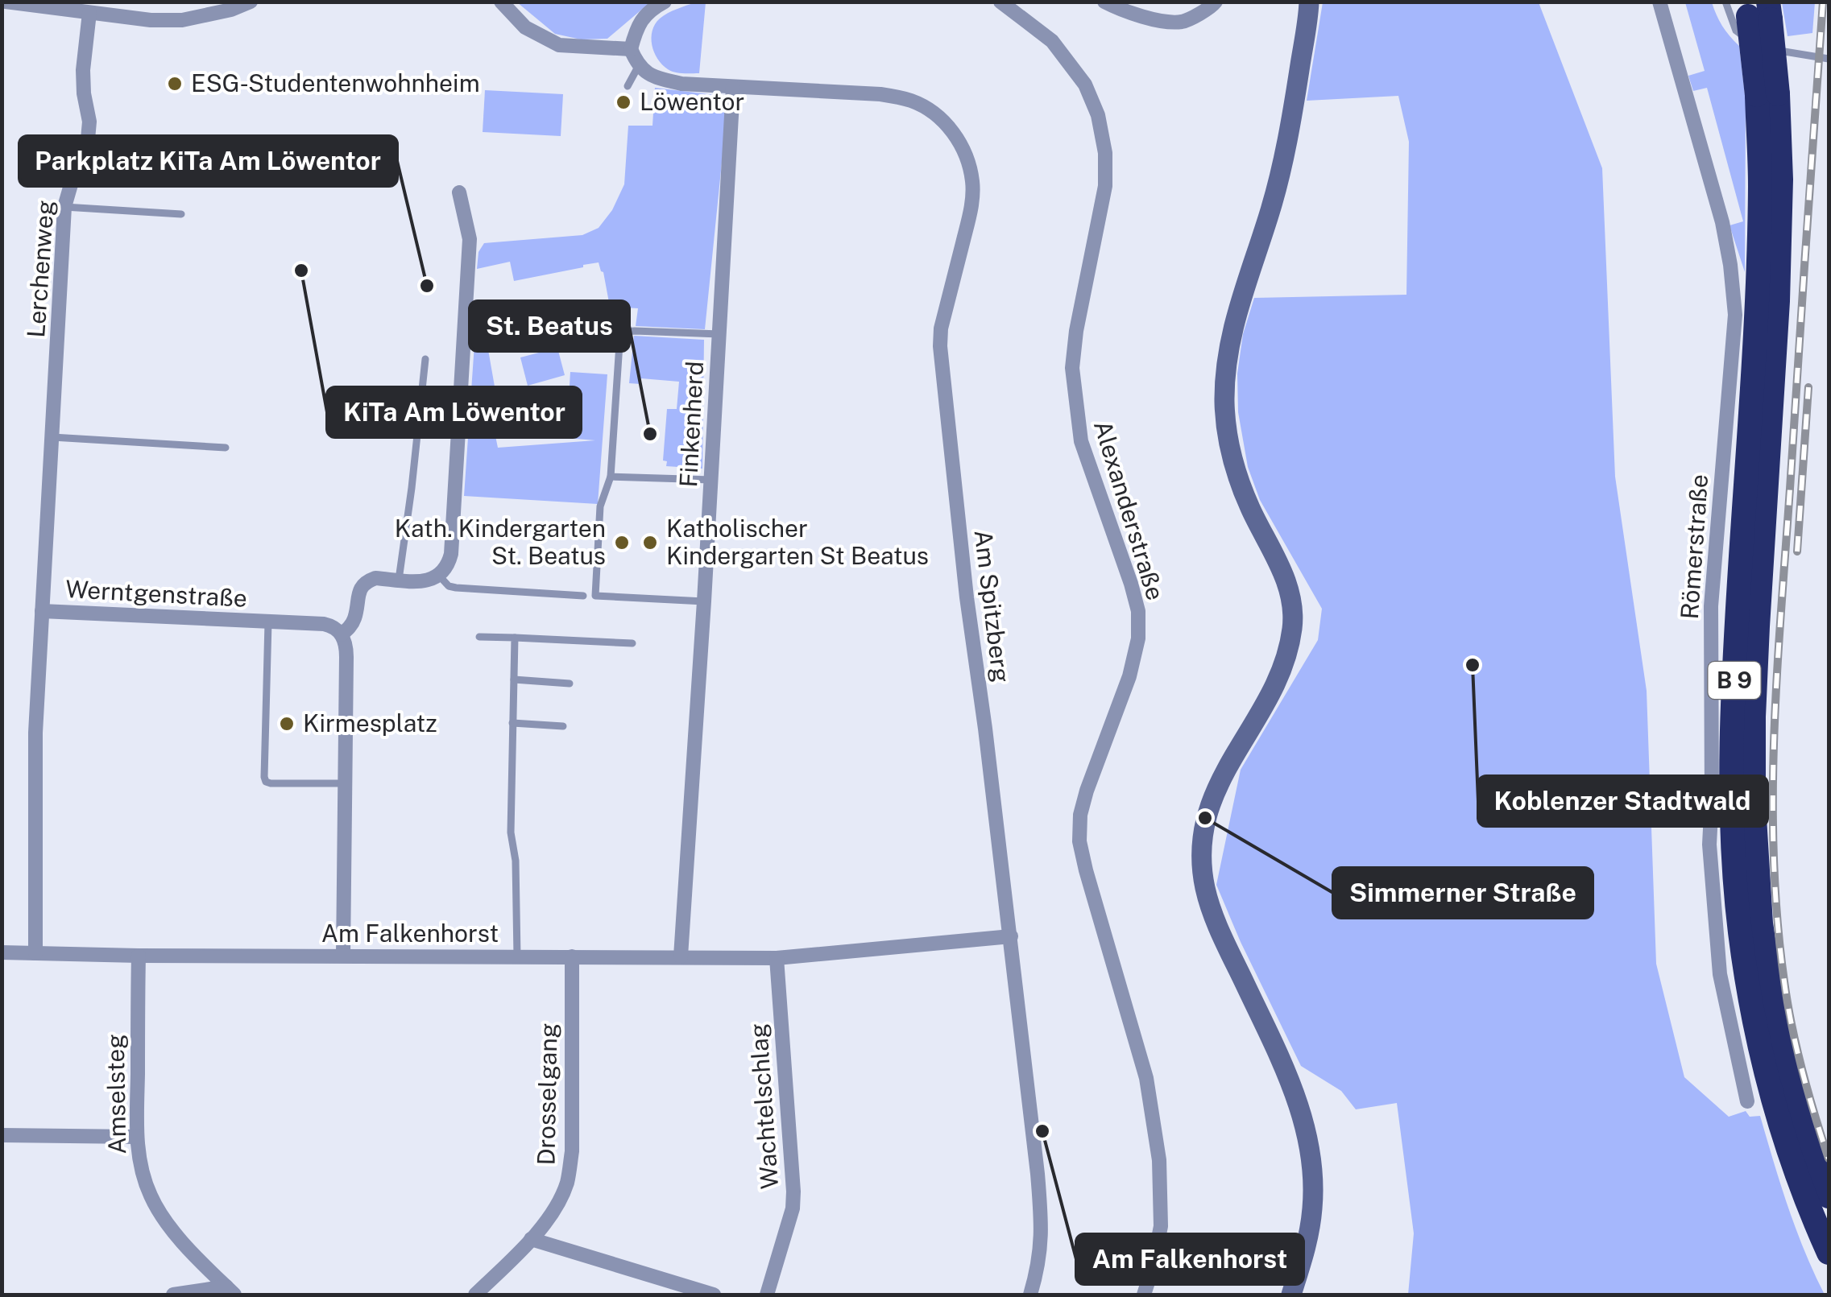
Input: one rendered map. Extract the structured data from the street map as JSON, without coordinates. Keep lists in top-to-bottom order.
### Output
{
  "streets": {
    "highway": ["B 9"],
    "street": [
      "Lerchenweg",
      "Finkenherd",
      "Alexanderstraße",
      "Römerstraße",
      "Werntgenstraße",
      "Am Spitzberg",
      "Am Falkenhorst",
      "Amselsteg",
      "Drosselgang",
      "Wachtelschlag"
    ]
  },
  "crossings": [
    ["Lerchenweg", "Werntgenstraße"],
    ["Lerchenweg", "Am Falkenhorst"],
    ["Finkenherd", "Am Spitzberg"],
    ["Finkenherd", "Am Falkenhorst"],
    ["Am Spitzberg", "Am Falkenhorst"],
    ["Am Falkenhorst", "Amselsteg"],
    ["Am Falkenhorst", "Drosselgang"],
    ["Am Falkenhorst", "Wachtelschlag"]
  ],
  "places": [
    "ESG-Studentenwohnheim",
    "Löwentor",
    "KiTa Am Löwentor",
    "Parkplatz KiTa Am Löwentor",
    "St. Beatus",
    "Kath. Kindergarten St. Beatus",
    "Katholischer Kindergarten St Beatus",
    "Koblenzer Stadtwald",
    "Kirmesplatz",
    "Simmerner Straße",
    "Am Falkenhorst"
  ]
}
